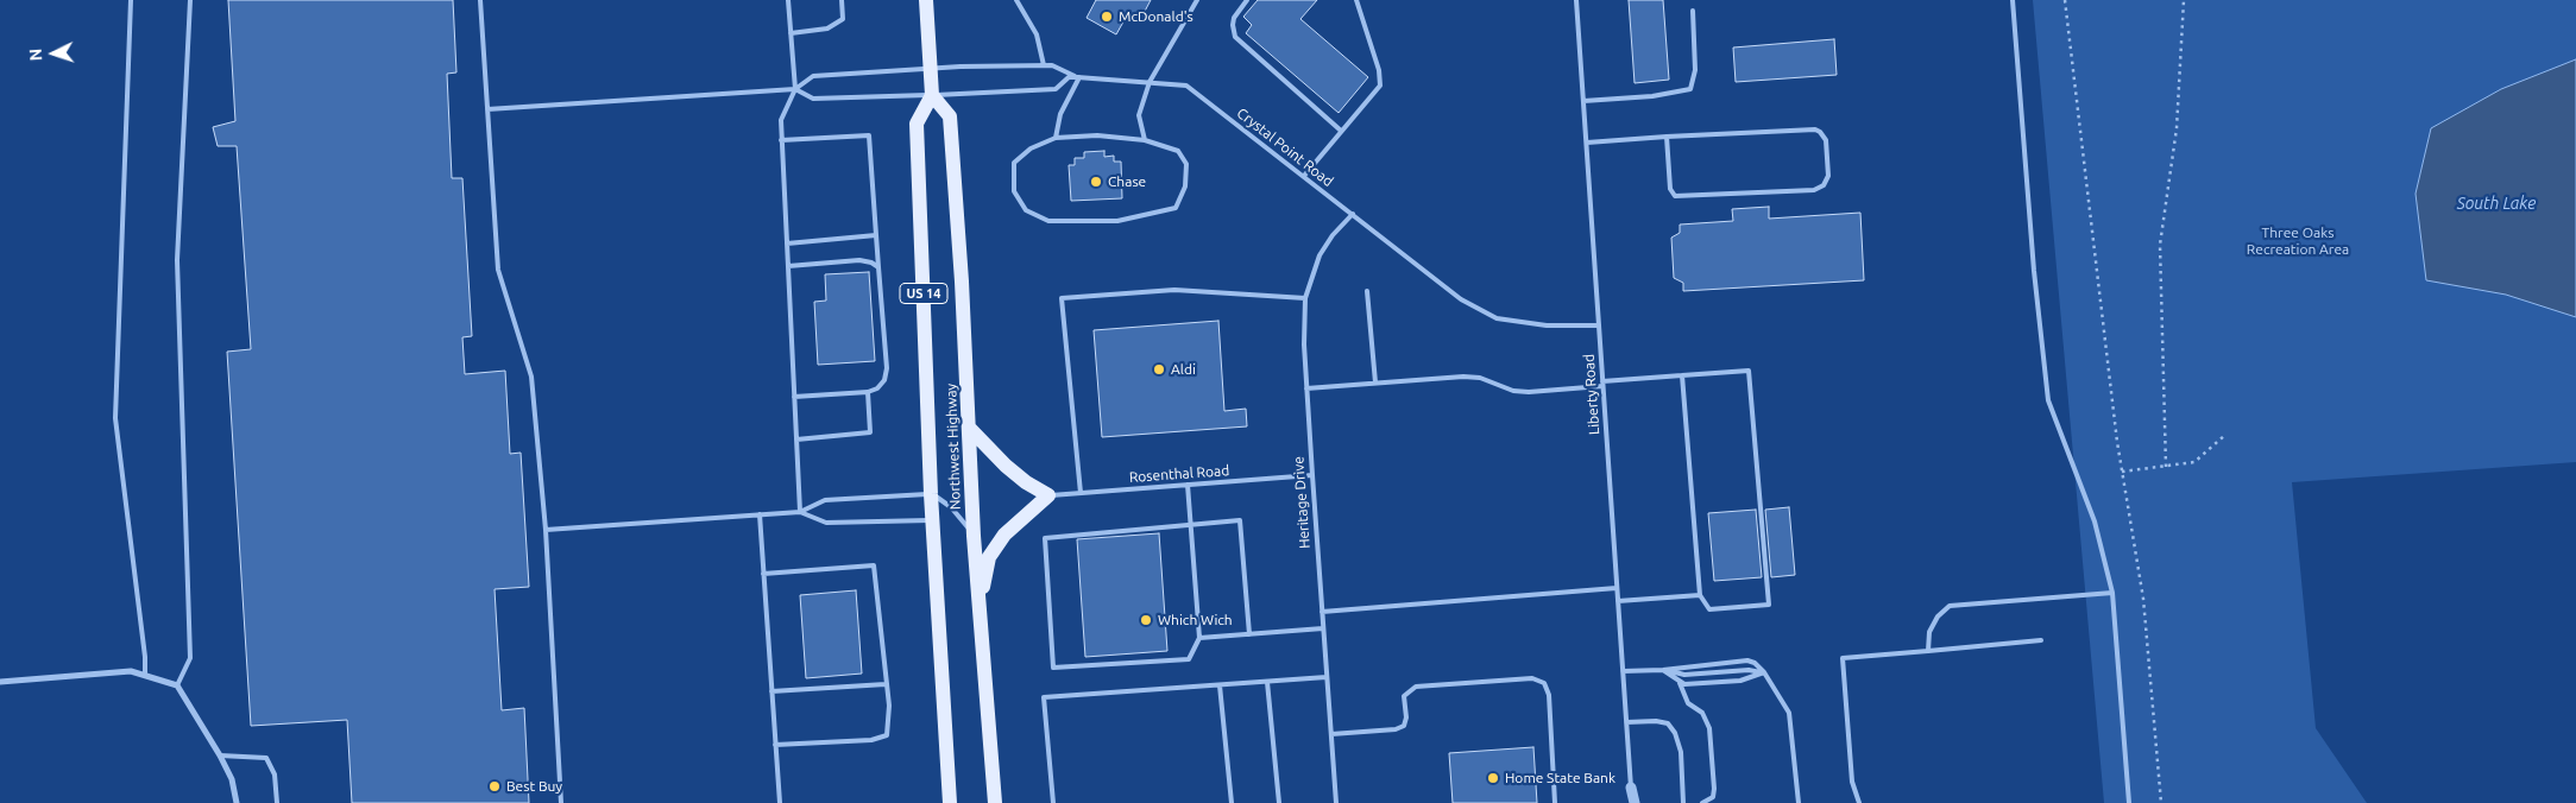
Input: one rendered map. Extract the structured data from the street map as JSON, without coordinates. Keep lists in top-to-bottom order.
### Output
{
  "streets": {
    "main road": ["US 14", "Northwest Highway"],
    "lane": [
      "Crystal Point Road",
      "Liberty Road",
      "Rosenthal Road",
      "Heritage Drive"
    ]
  },
  "crossings": [
    ["Crystal Point Road", "Liberty Road"],
    ["Crystal Point Road", "Heritage Drive"],
    ["Rosenthal Road", "Heritage Drive"]
  ],
  "water": ["South Lake"],
  "parks": ["Three Oaks Recreation Area"],
  "places": [
    "McDonald's",
    "Chase",
    "Aldi",
    "Which Wich",
    "Home State Bank",
    "Best Buy"
  ],
  "north": "left"
}
